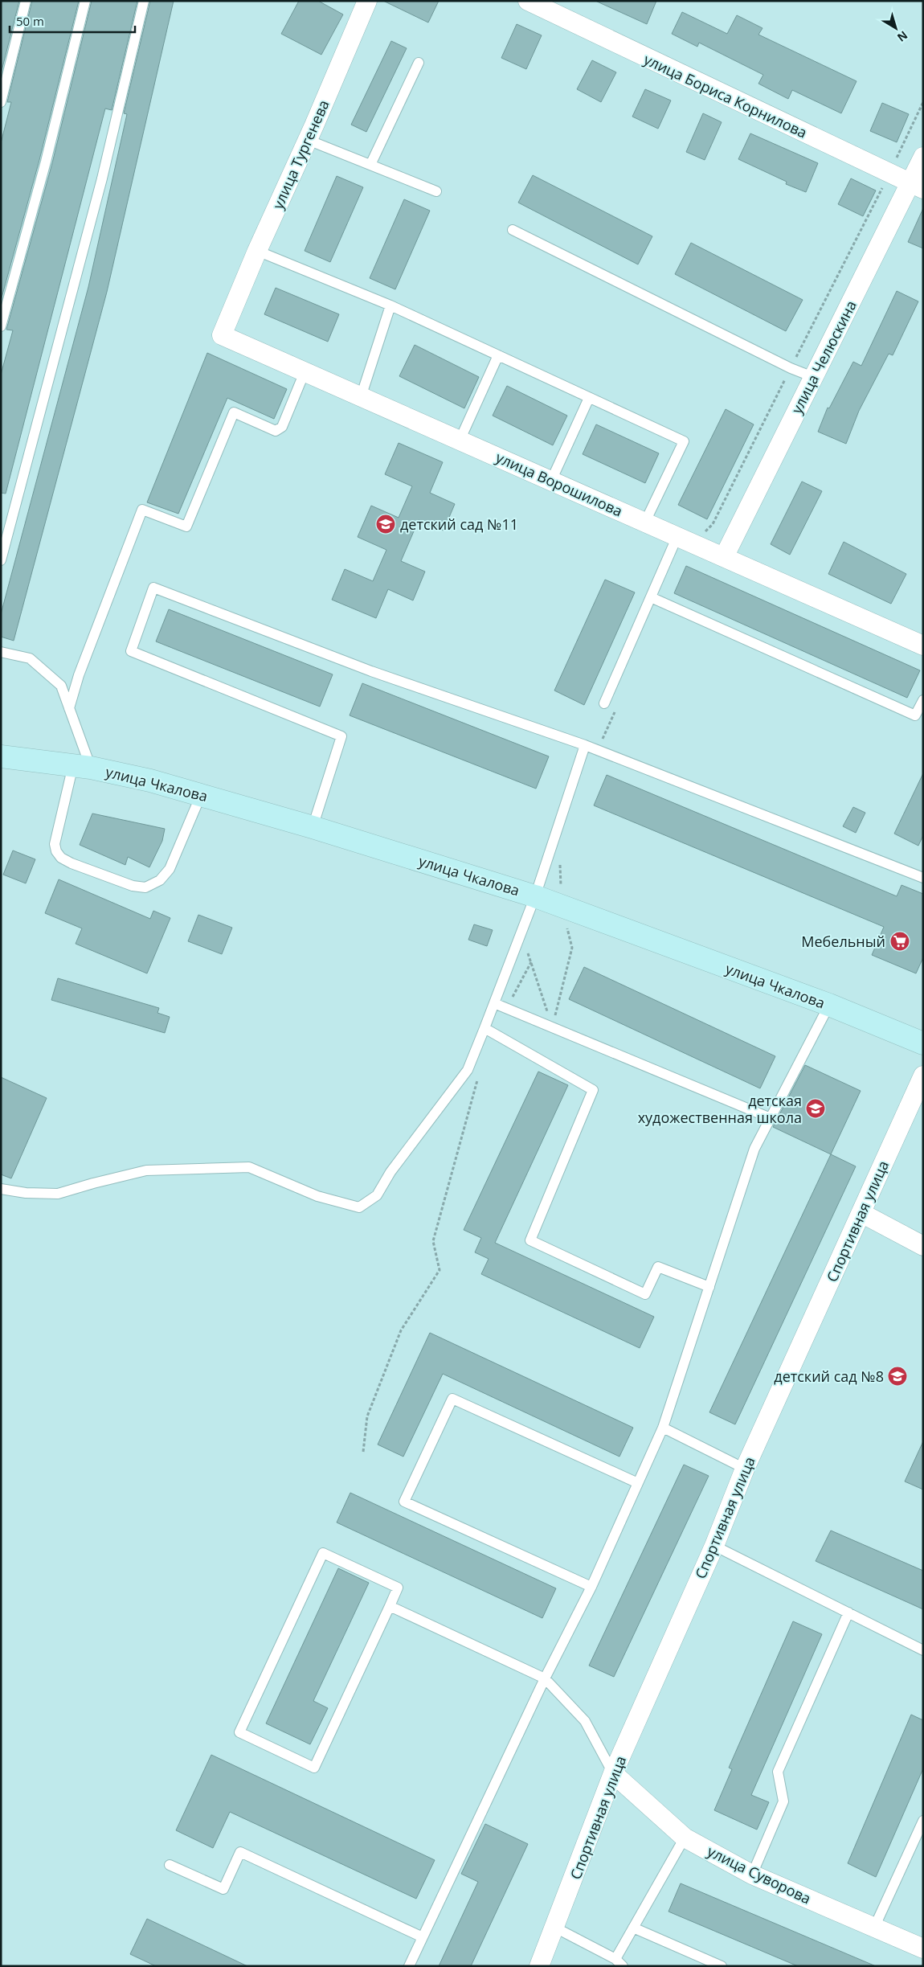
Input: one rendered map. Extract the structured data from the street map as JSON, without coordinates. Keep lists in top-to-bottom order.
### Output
{
  "streets": {
    "street": [
      "улица Бориса Корнилова",
      "улица Тургенева",
      "улица Челюскина",
      "улица Ворошилова",
      "улица Чкалова",
      "Спортивная улица",
      "улица Суворова"
    ]
  },
  "crossings": [
    ["улица Бориса Корнилова", "улица Челюскина"],
    ["улица Тургенева", "улица Ворошилова"],
    ["улица Челюскина", "улица Ворошилова"],
    ["Спортивная улица", "улица Суворова"]
  ],
  "places": {
    "school or university": ["детский сад №11", "детская художественная школа", "детский сад №8"],
    "supermarket": ["Мебельный"]
  },
  "scale_bar": "50 m",
  "north": "bottom right"
}
